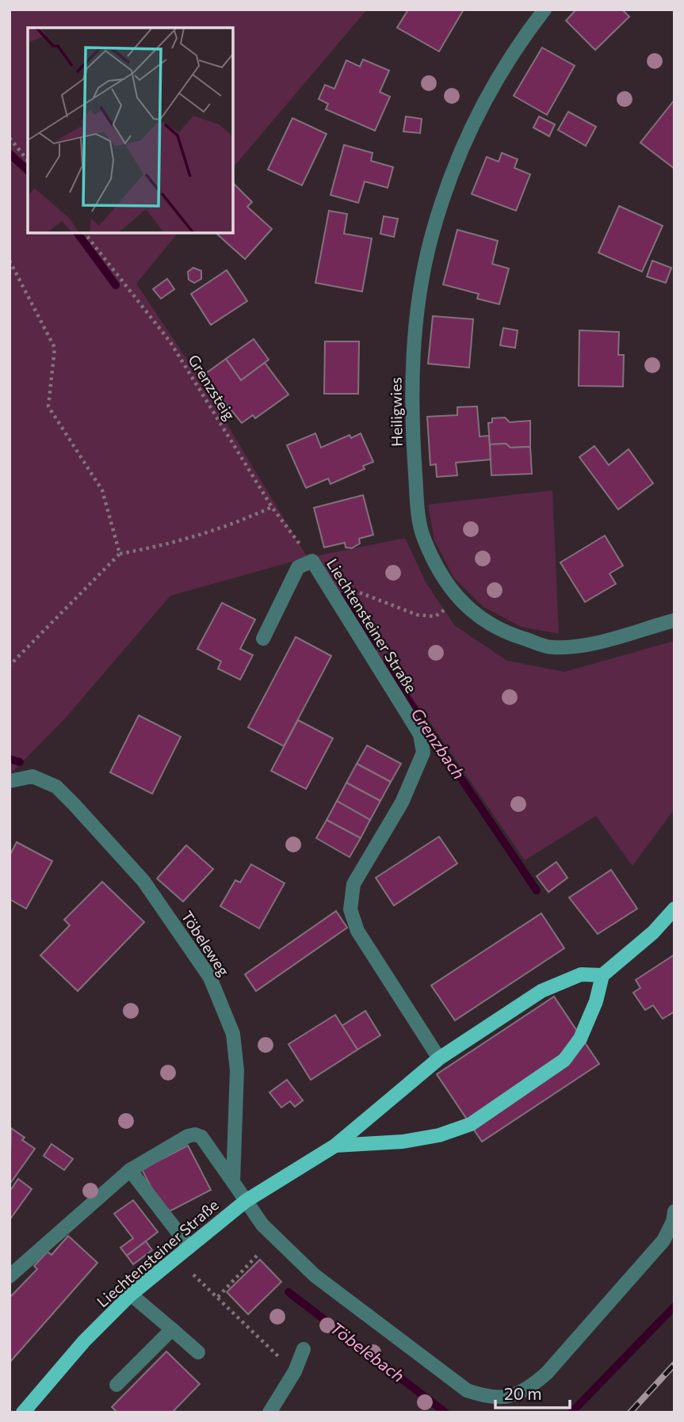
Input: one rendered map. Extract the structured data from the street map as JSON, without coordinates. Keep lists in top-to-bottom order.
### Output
{
  "streets": {
    "main road": ["Liechtensteiner Straße"],
    "street": ["Heiligwies", "Töbeleweg"],
    "path": ["Grenzsteig"]
  },
  "crossings": [
    ["Grenzsteig", "Liechtensteiner Straße"]
  ],
  "water": ["Grenzbach", "Töbelebach"],
  "scale_bar": "20 m"
}
